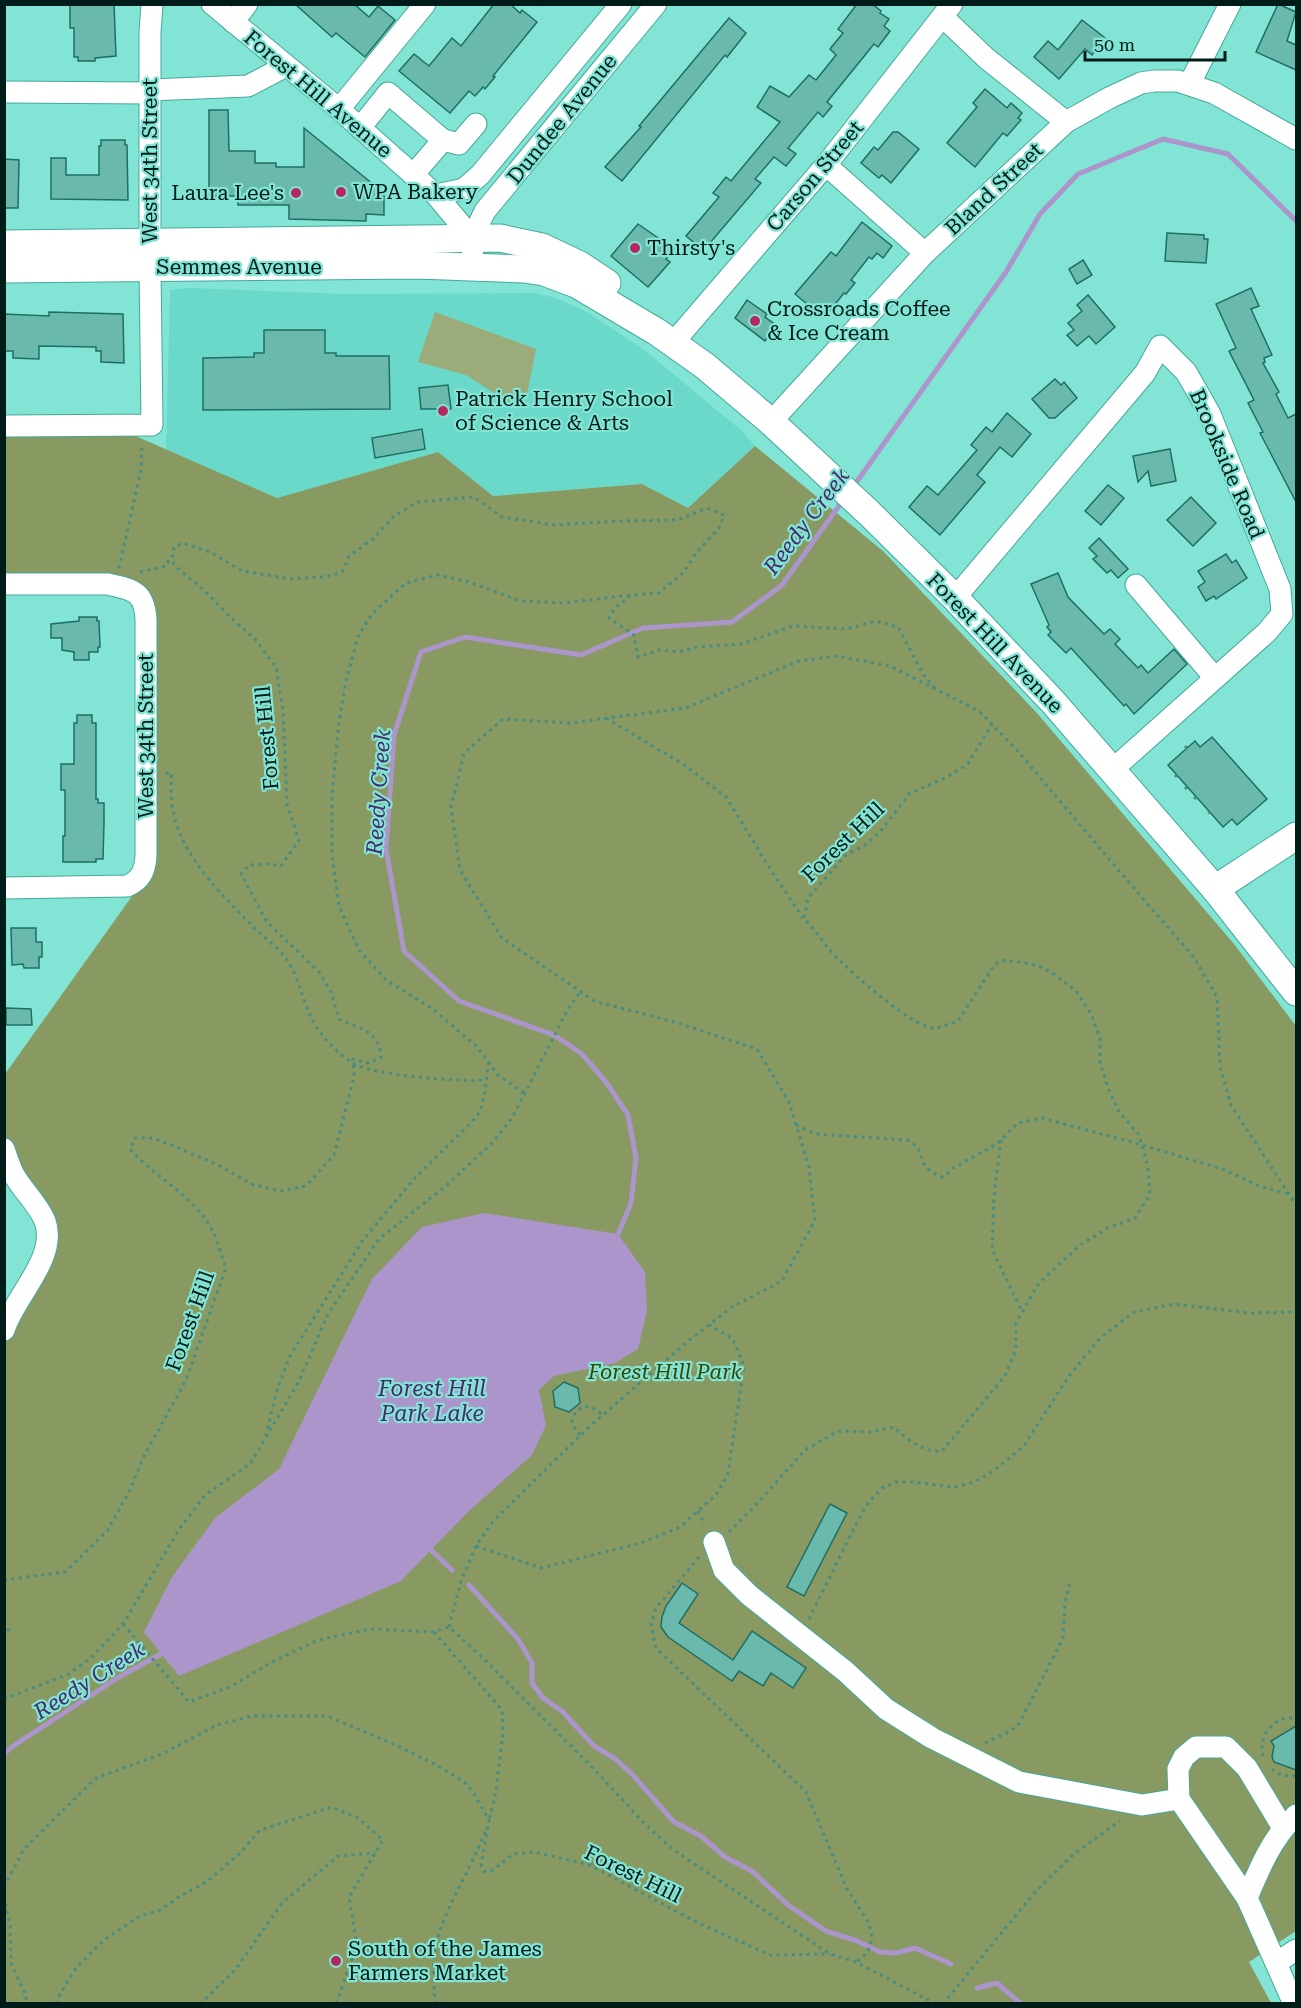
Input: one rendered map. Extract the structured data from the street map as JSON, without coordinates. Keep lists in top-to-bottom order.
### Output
{
  "streets": {
    "main road": ["Forest Hill Avenue", "Semmes Avenue"],
    "street": [
      "Dundee Avenue",
      "West 34th Street",
      "Carson Street",
      "Bland Street",
      "Brookside Road"
    ],
    "path": ["Forest Hill"]
  },
  "crossings": [
    ["Forest Hill Avenue", "Dundee Avenue"],
    ["Forest Hill Avenue", "Carson Street"],
    ["Forest Hill Avenue", "Bland Street"],
    ["Forest Hill Avenue", "Semmes Avenue"],
    ["Forest Hill Avenue", "Brookside Road"],
    ["Dundee Avenue", "Semmes Avenue"],
    ["West 34th Street", "Semmes Avenue"]
  ],
  "water": ["Reedy Creek", "Forest Hill Park Lake"],
  "parks": ["Forest Hill Park"],
  "places": [
    "WPA Bakery",
    "Laura Lee's",
    "Thirsty's",
    "Crossroads Coffee & Ice Cream",
    "Patrick Henry School of Science & Arts",
    "South of the James Farmers Market"
  ],
  "scale_bar": "50 m"
}
